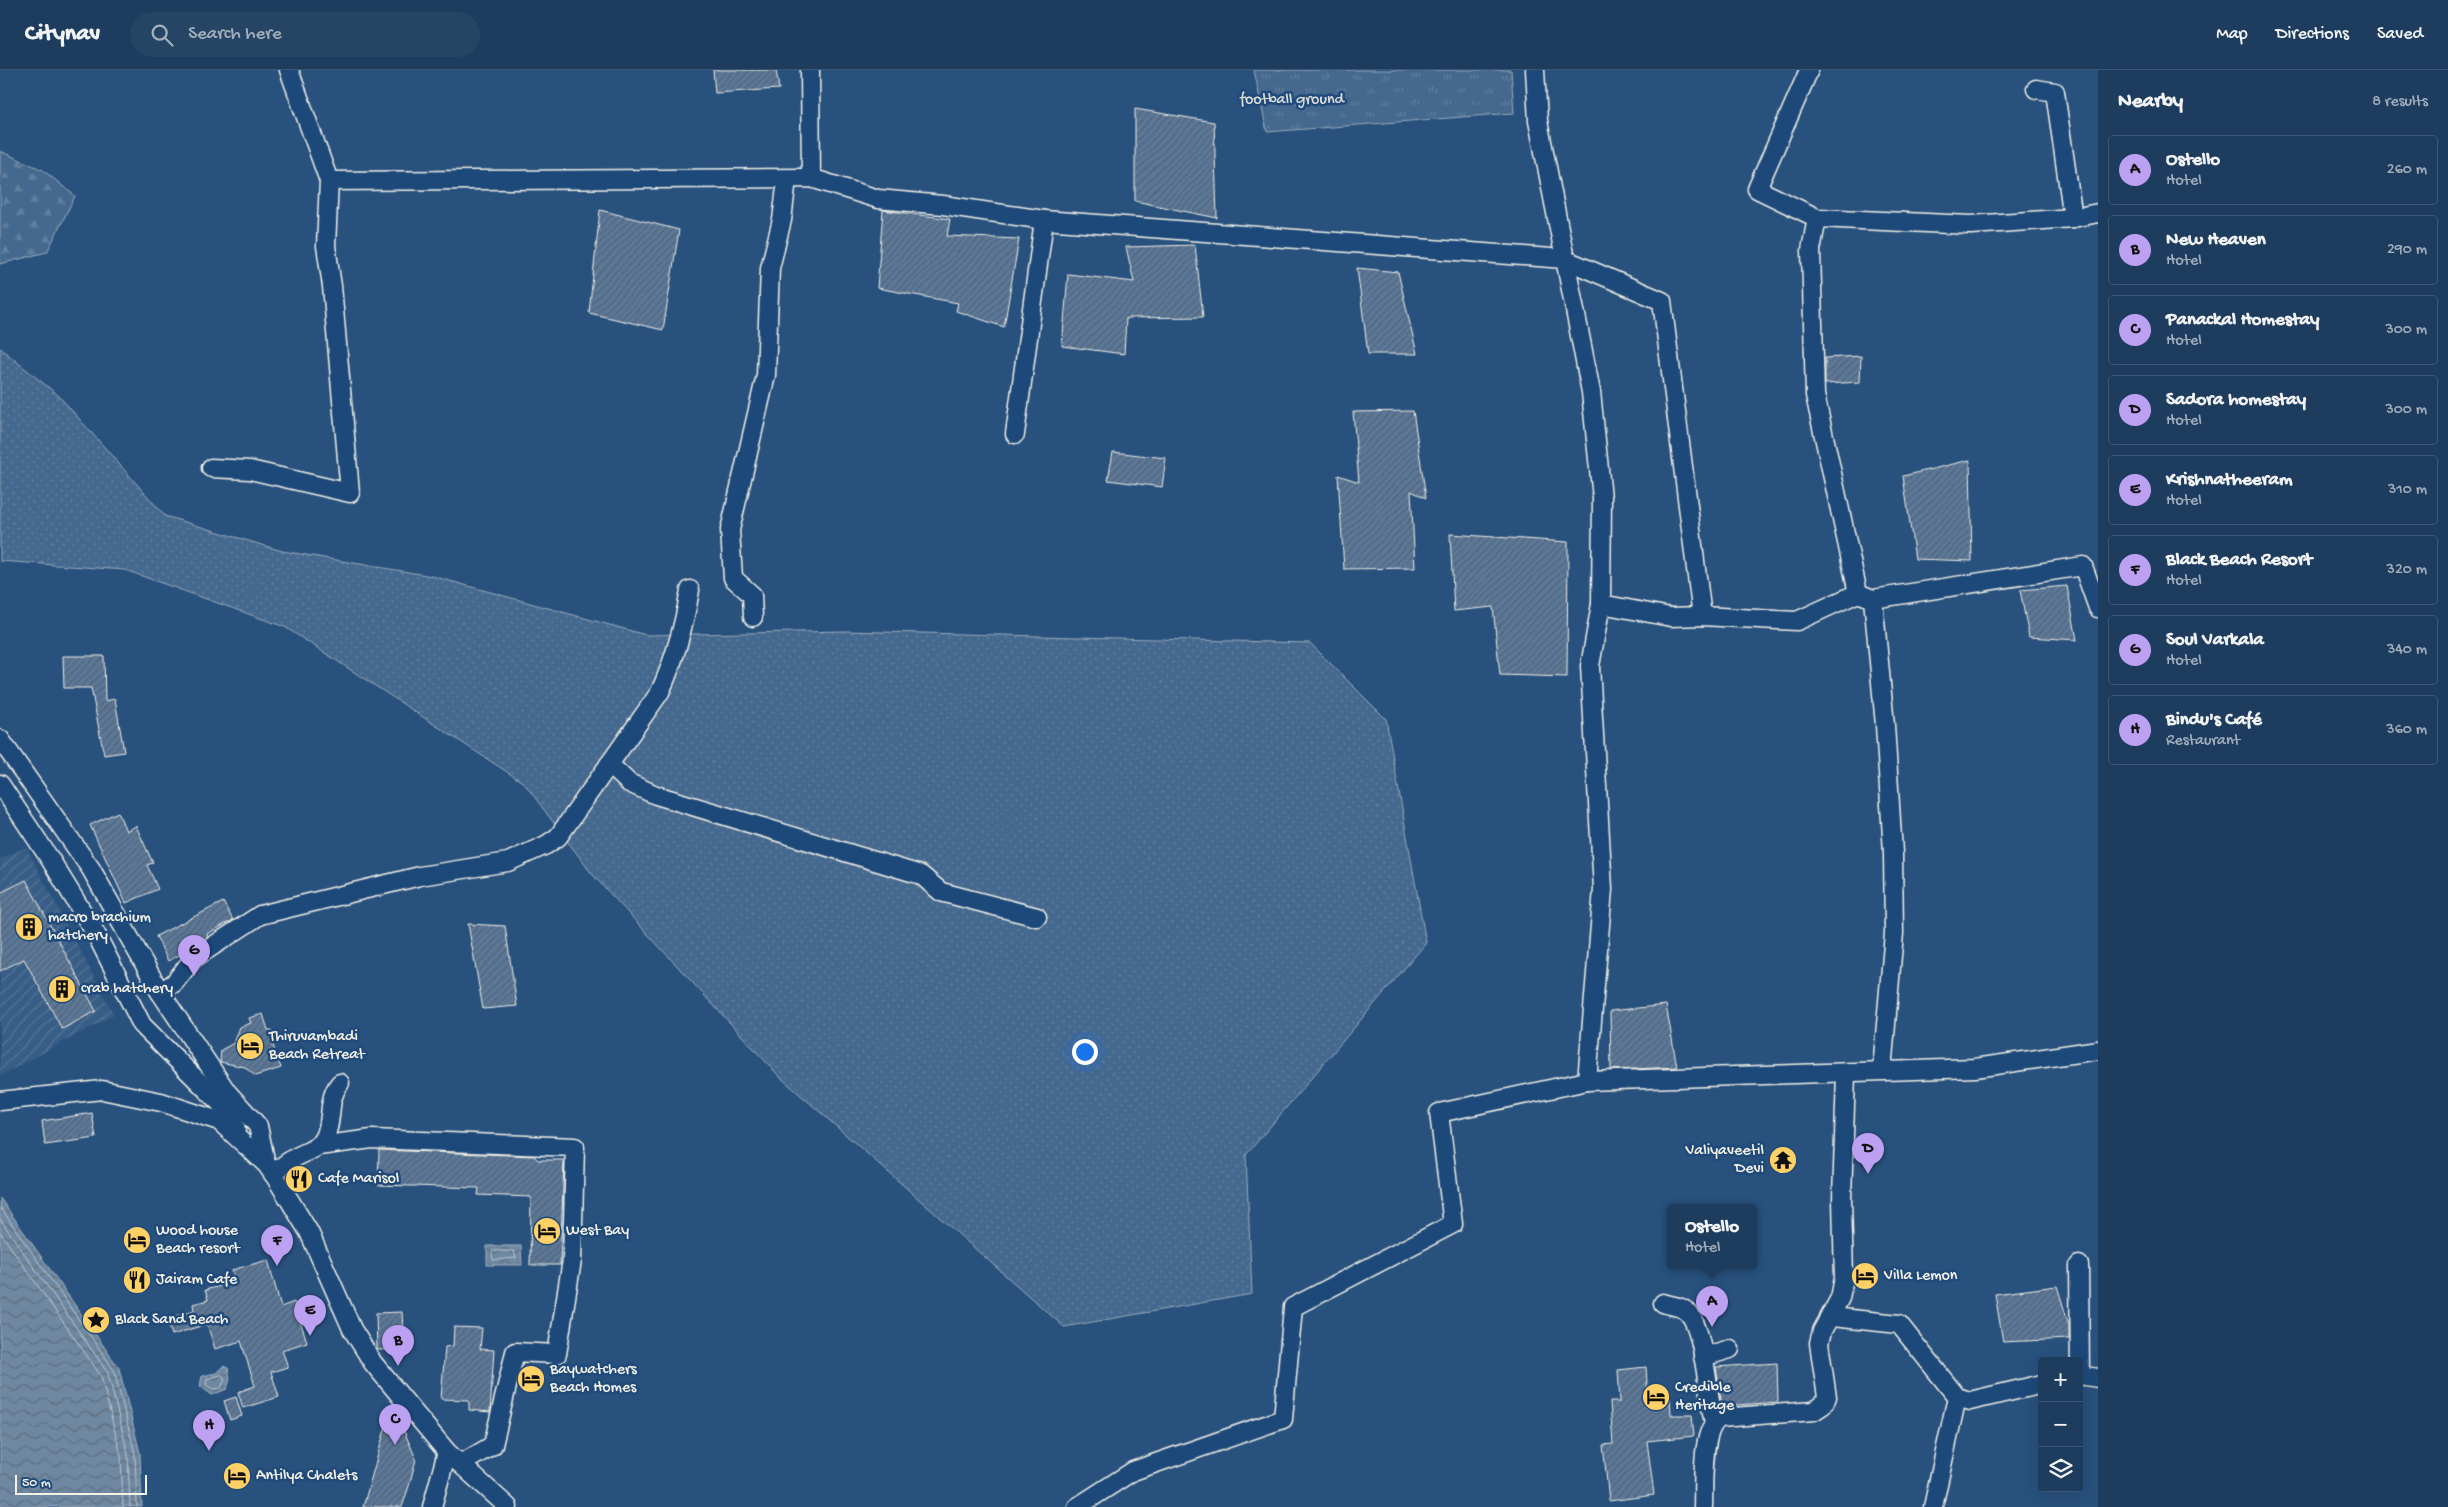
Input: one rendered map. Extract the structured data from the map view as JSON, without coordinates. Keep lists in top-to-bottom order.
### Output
{
  "parks": ["football ground"],
  "places": {
    "building": ["macro brachium hatchery", "crab hatchery"],
    "hotel": [
      "Thiruvambadi Beach Retreat",
      "West Bay",
      "Wood house Beach resort",
      "Villa Lemon",
      "Baywatchers Beach Homes",
      "Credible Heritage",
      "Antilya Chalets"
    ],
    "temple": ["Valiyaveetil Devi"],
    "restaurant": ["Cafe Marisol", "Jairam Cafe"],
    "place": ["Black Sand Beach"]
  },
  "scale_bar": "50 m",
  "page": {
    "header": "Citynav",
    "search": "Search here",
    "nav": ["Map", "Directions", "Saved"],
    "heading": ["Nearby", "8 results"],
    "list": [
      {
        "mark": "A",
        "name": "Ostello",
        "note": "Hotel",
        "value": "260 m"
      },
      {
        "mark": "B",
        "name": "New Heaven",
        "note": "Hotel",
        "value": "290 m"
      },
      {
        "mark": "C",
        "name": "Panackal Homestay",
        "note": "Hotel",
        "value": "300 m"
      },
      {
        "mark": "D",
        "name": "Sadora homestay",
        "note": "Hotel",
        "value": "300 m"
      },
      {
        "mark": "E",
        "name": "Krishnatheeram",
        "note": "Hotel",
        "value": "310 m"
      },
      {
        "mark": "F",
        "name": "Black Beach Resort",
        "note": "Hotel",
        "value": "320 m"
      },
      {
        "mark": "G",
        "name": "Soul Varkala",
        "note": "Hotel",
        "value": "340 m"
      },
      {
        "mark": "H",
        "name": "Bindu's Café",
        "note": "Restaurant",
        "value": "360 m"
      }
    ],
    "pins": [
      "G",
      "D",
      "F",
      "A",
      "E",
      "B",
      "C",
      "H"
    ],
    "popup": ["Ostello", "Hotel"],
    "map_buttons": ["+", "−"],
    "scale": "50 m"
  }
}
